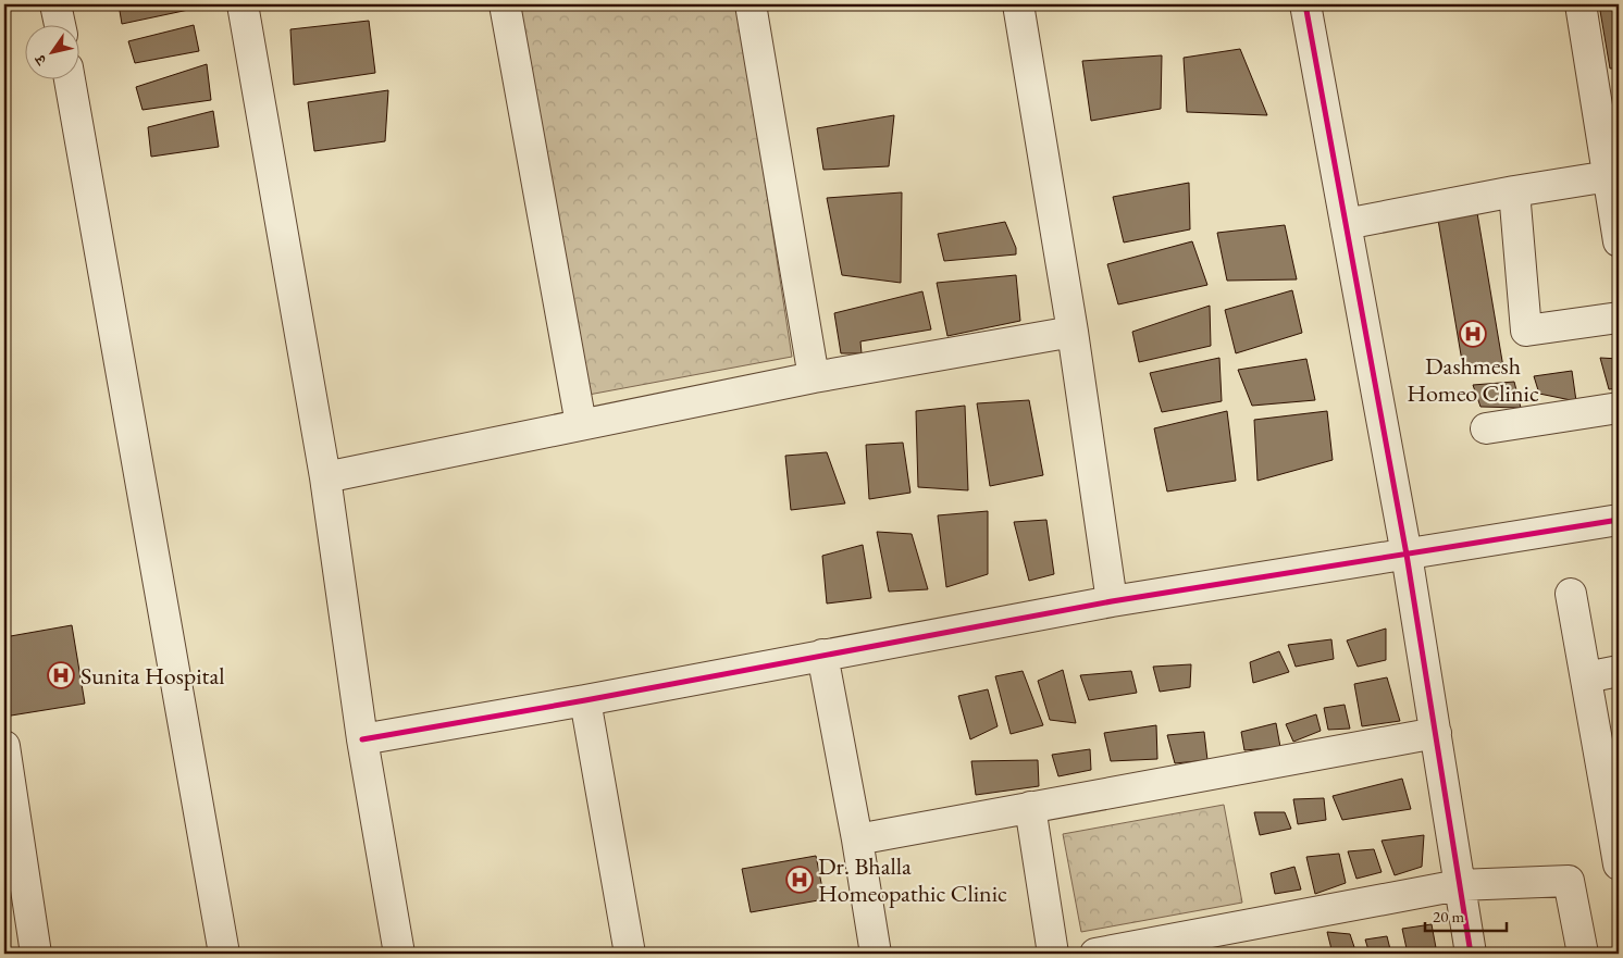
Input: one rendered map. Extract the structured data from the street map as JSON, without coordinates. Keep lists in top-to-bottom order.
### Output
{
  "places": {
    "hospital": ["Dashmesh Homeo Clinic", "Sunita Hospital", "Dr. Bhalla Homeopathic Clinic"]
  },
  "scale_bar": "20 m",
  "north": "bottom left"
}
